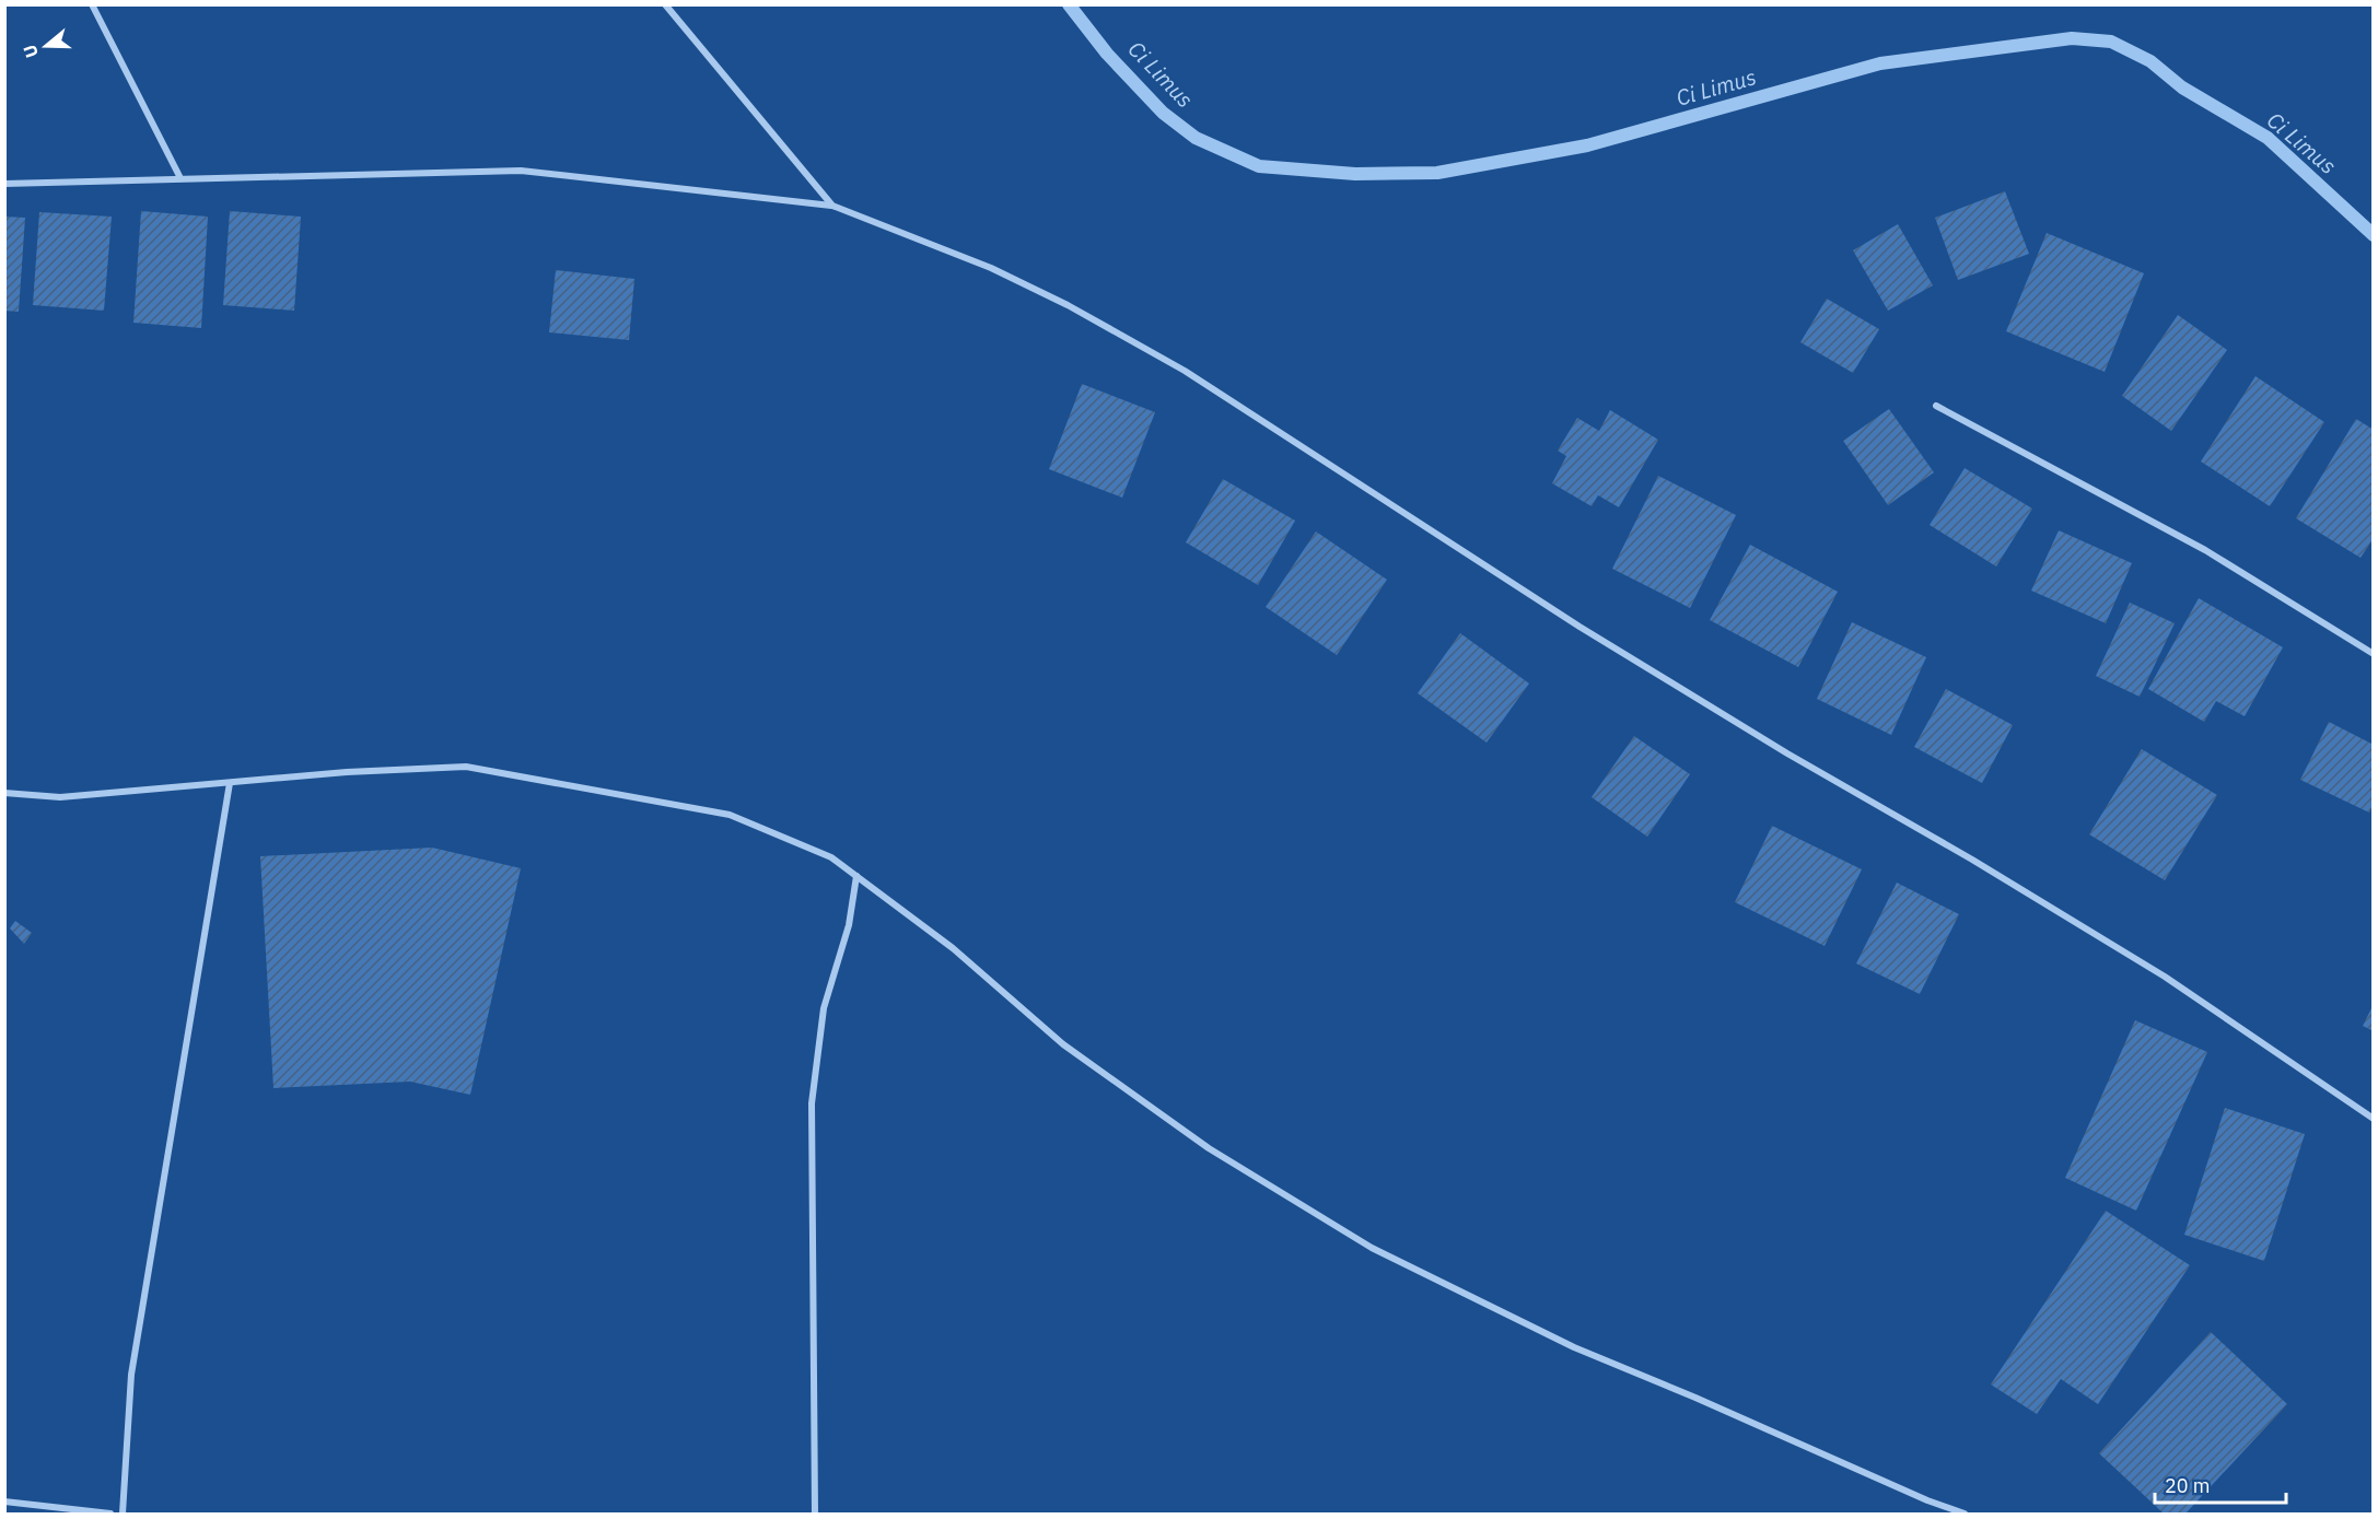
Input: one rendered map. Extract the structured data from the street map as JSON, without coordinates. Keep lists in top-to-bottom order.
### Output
{
  "water": ["Ci Limus"],
  "scale_bar": "20 m",
  "north": "left"
}
